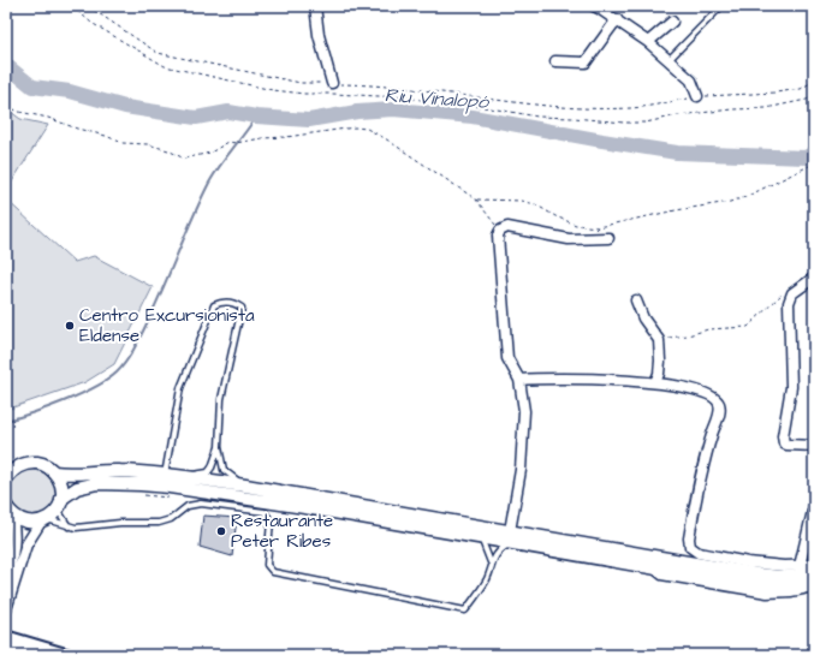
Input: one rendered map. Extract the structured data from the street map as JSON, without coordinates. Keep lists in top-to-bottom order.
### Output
{
  "water": ["Riu Vinalopó"],
  "places": ["Centro Excursionista Eldense", "Restaurante Peter Ribes"]
}
